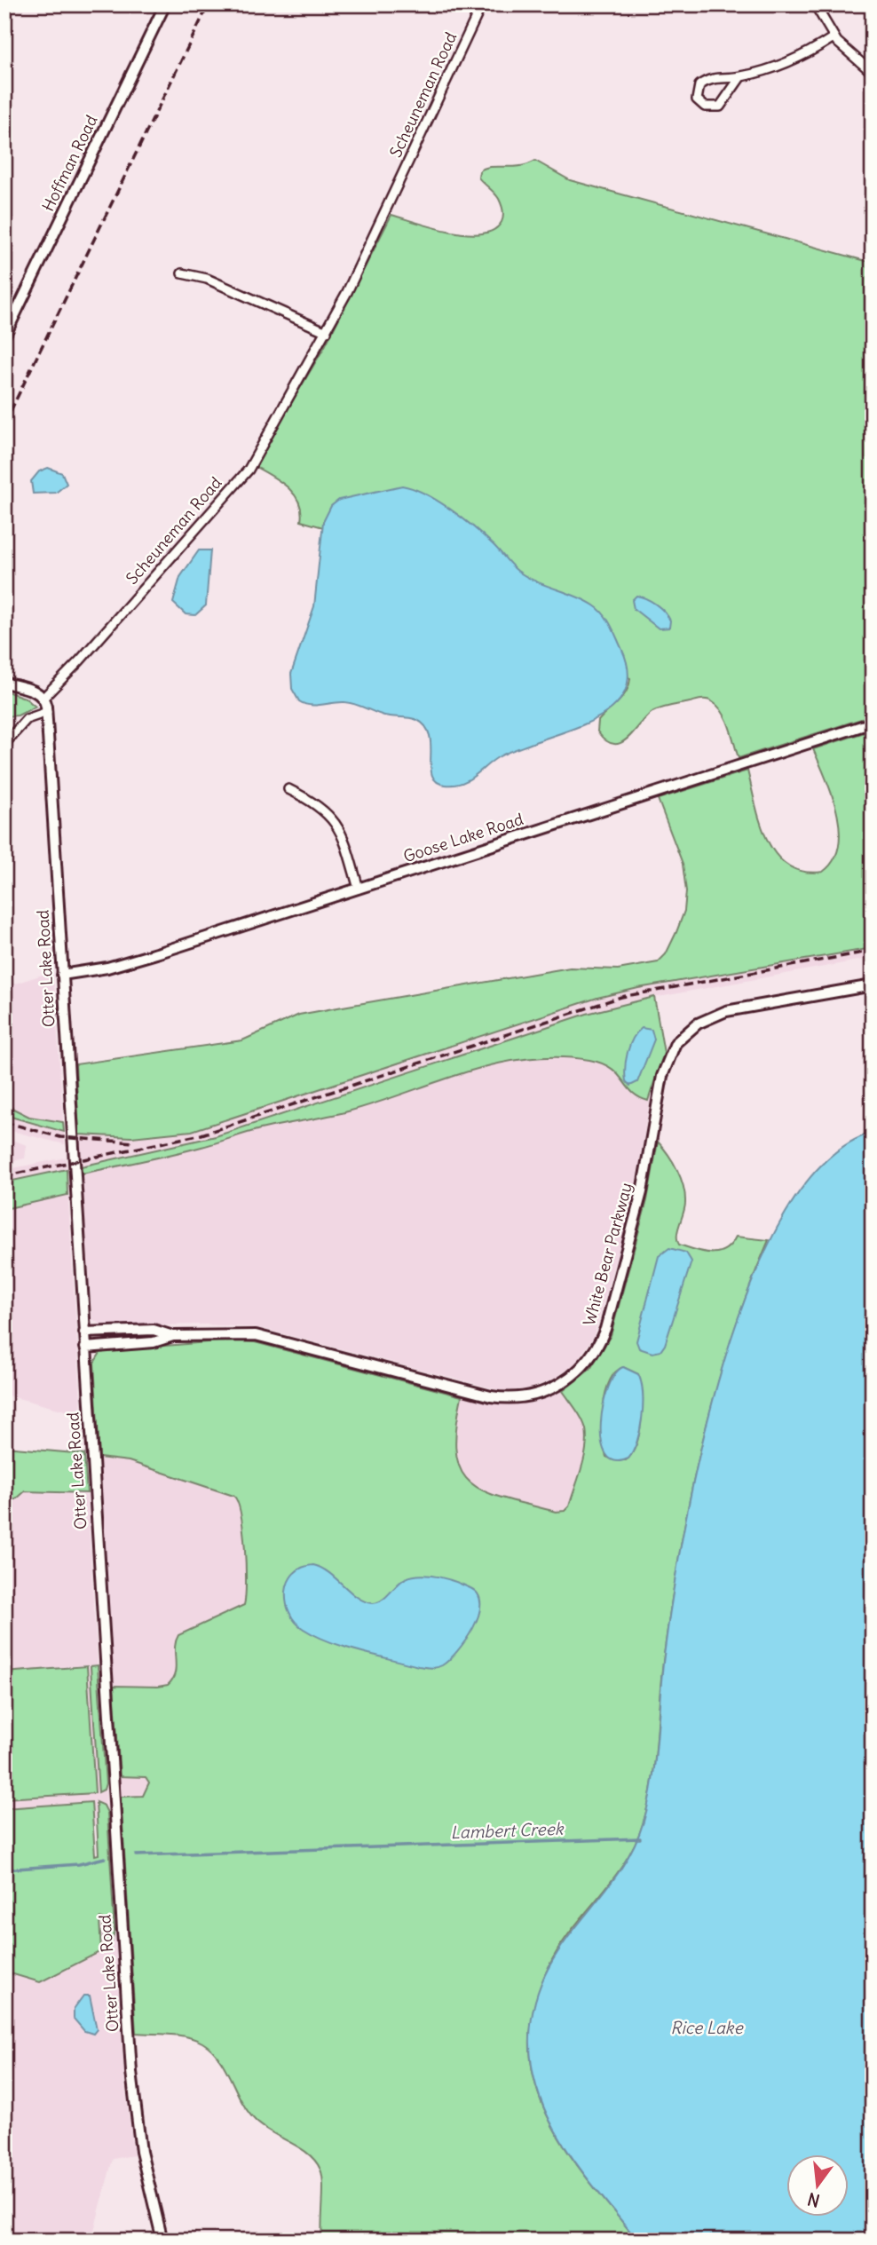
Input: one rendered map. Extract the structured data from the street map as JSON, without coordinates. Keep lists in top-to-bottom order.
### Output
{
  "streets": {
    "street": [
      "Scheuneman Road",
      "Hoffman Road",
      "Goose Lake Road",
      "Otter Lake Road",
      "White Bear Parkway"
    ]
  },
  "crossings": [
    ["Scheuneman Road", "Otter Lake Road"],
    ["Goose Lake Road", "Otter Lake Road"],
    ["Otter Lake Road", "White Bear Parkway"]
  ],
  "water": ["Lambert Creek", "Rice Lake"],
  "north": "bottom"
}
